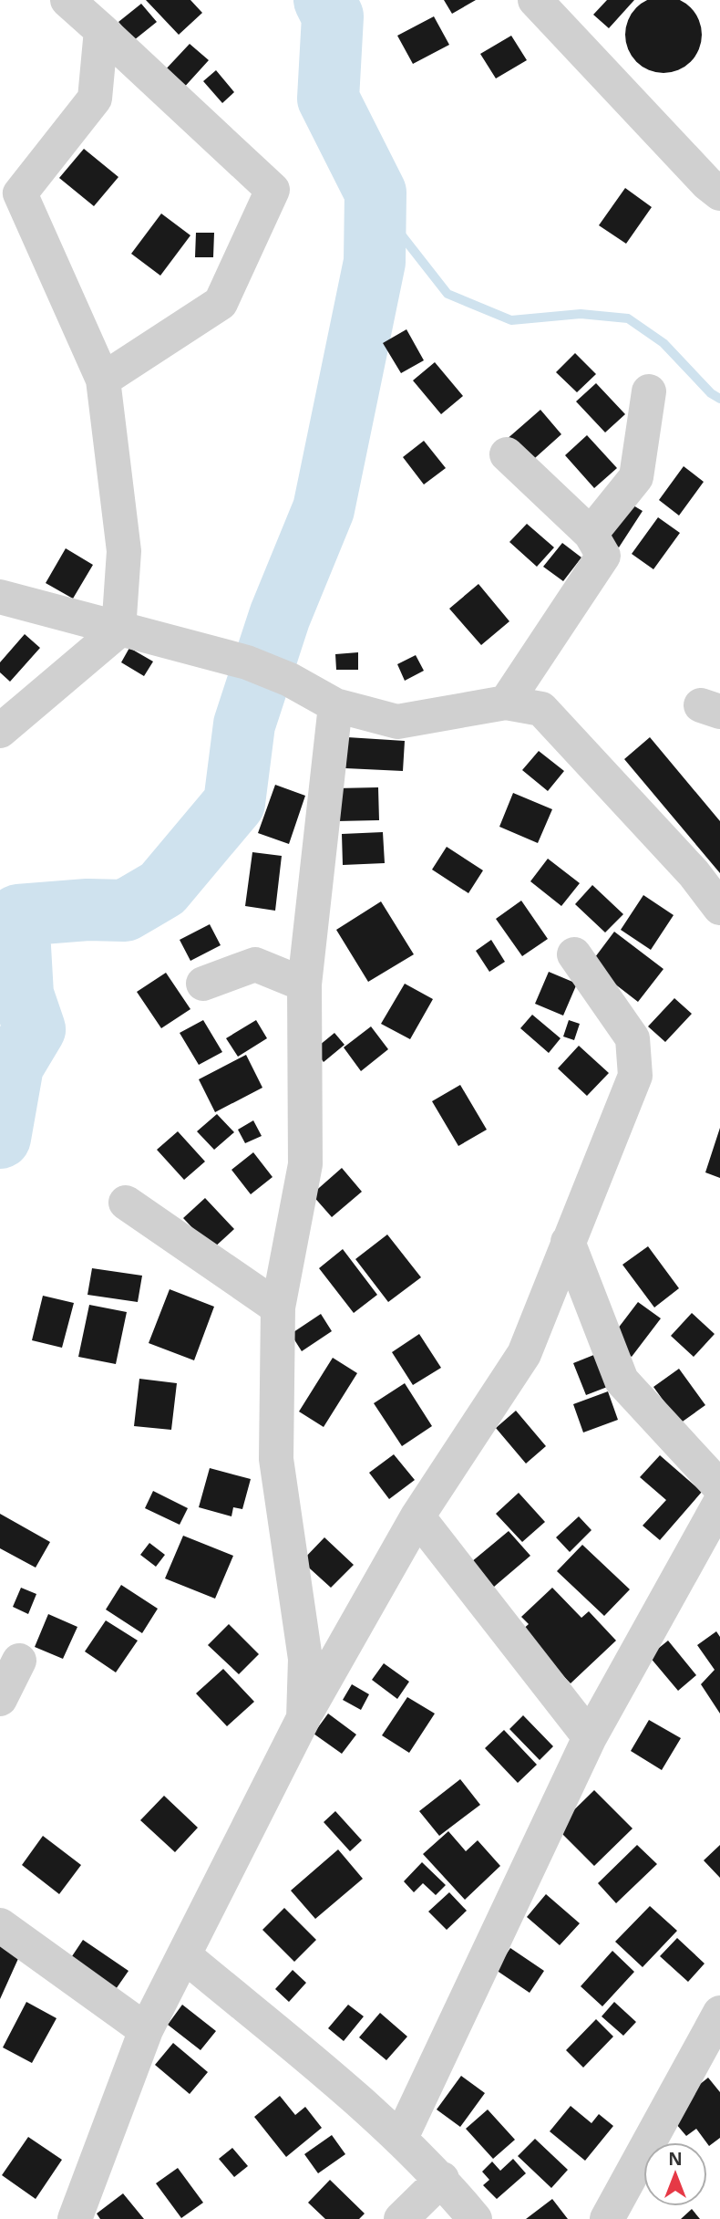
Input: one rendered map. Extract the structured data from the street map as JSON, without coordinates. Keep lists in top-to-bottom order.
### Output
{
  "north": "top"
}
